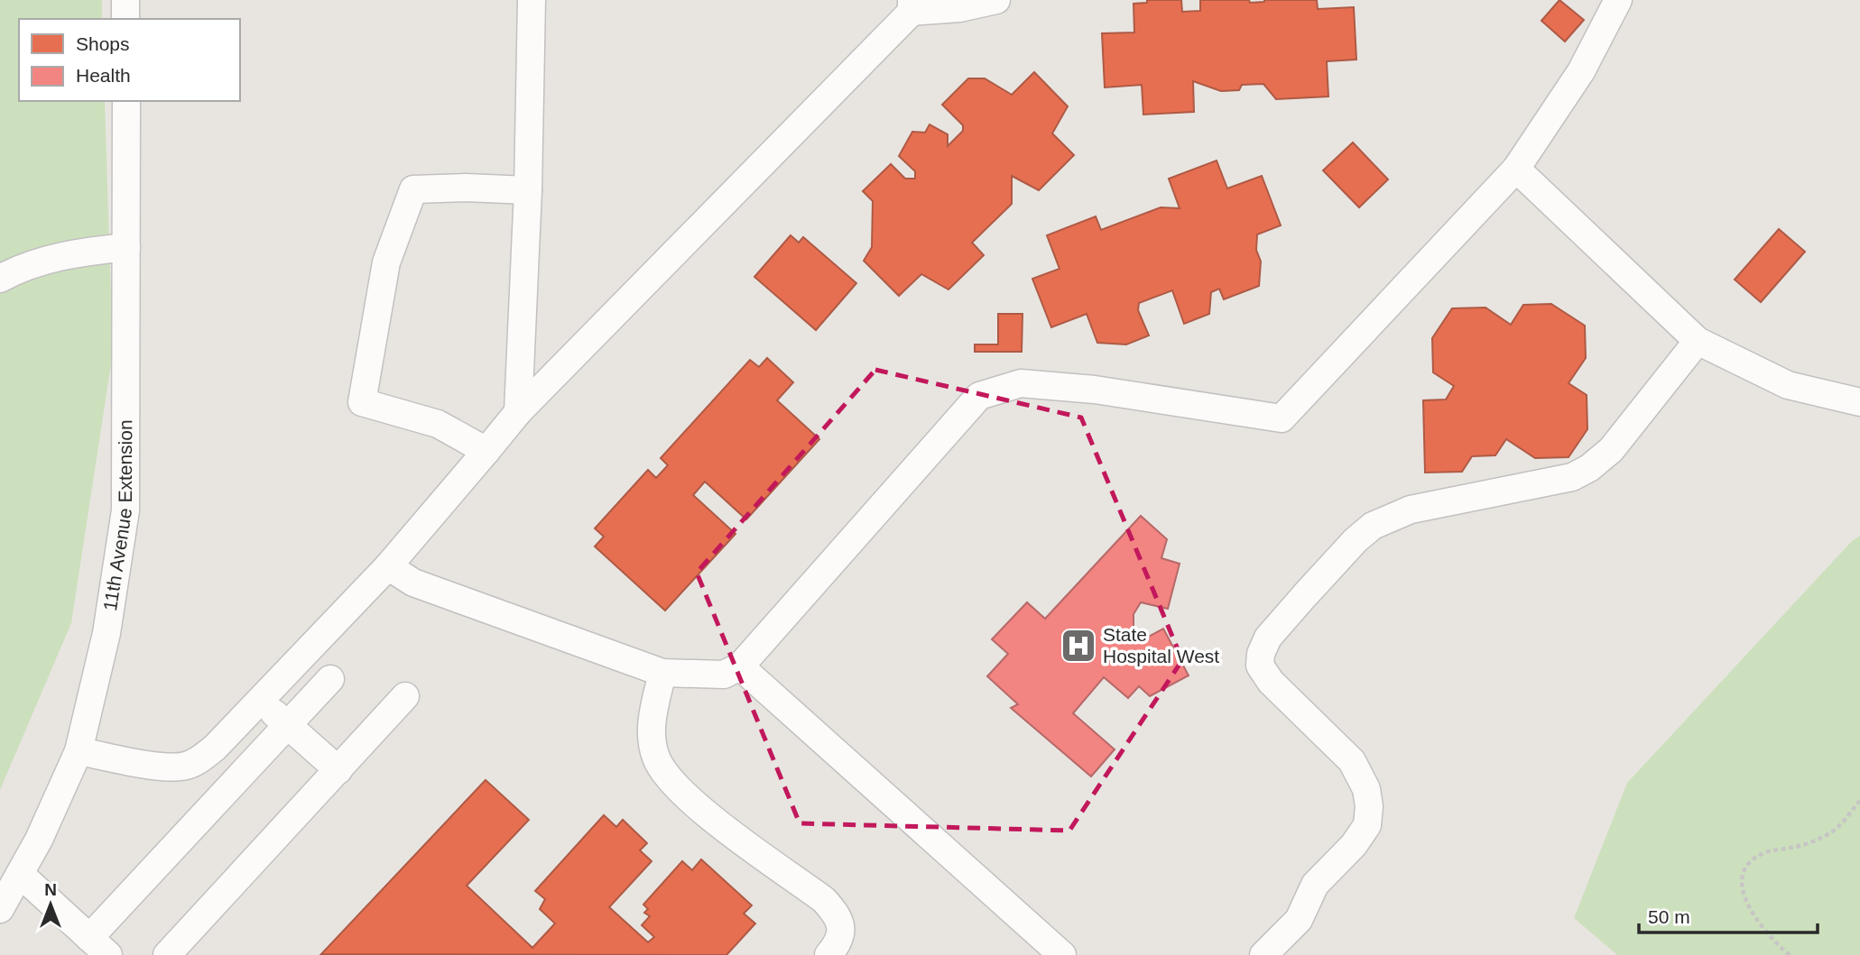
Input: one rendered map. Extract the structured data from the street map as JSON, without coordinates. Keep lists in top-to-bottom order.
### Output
{
  "streets": {
    "street": ["11th Avenue Extension"]
  },
  "places": {
    "hospital": ["State Hospital West"]
  },
  "legend": ["Shops", "Health"],
  "scale_bar": "50 m",
  "north": "top"
}
